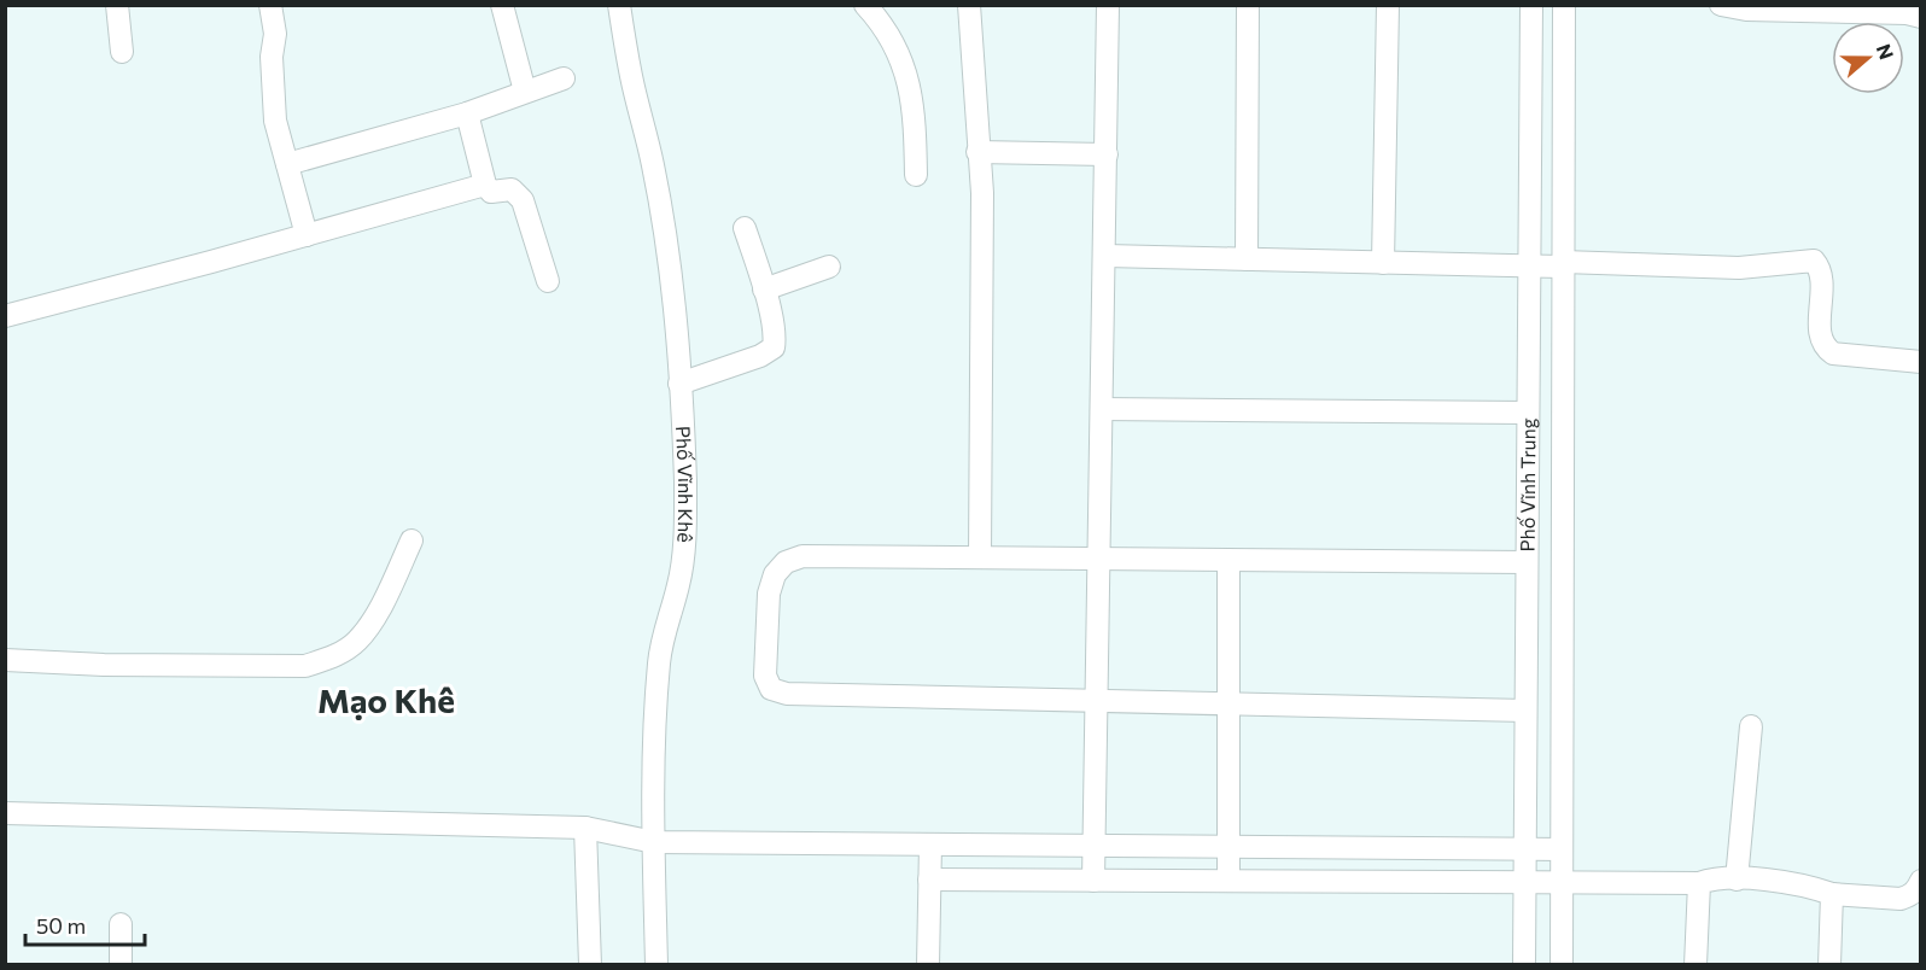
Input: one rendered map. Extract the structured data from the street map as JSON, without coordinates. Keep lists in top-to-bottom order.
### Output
{
  "streets": {
    "street": ["Phố Vĩnh Khê", "Phố Vĩnh Trung"]
  },
  "districts": ["Mạo Khê"],
  "scale_bar": "50 m",
  "north": "right"
}
